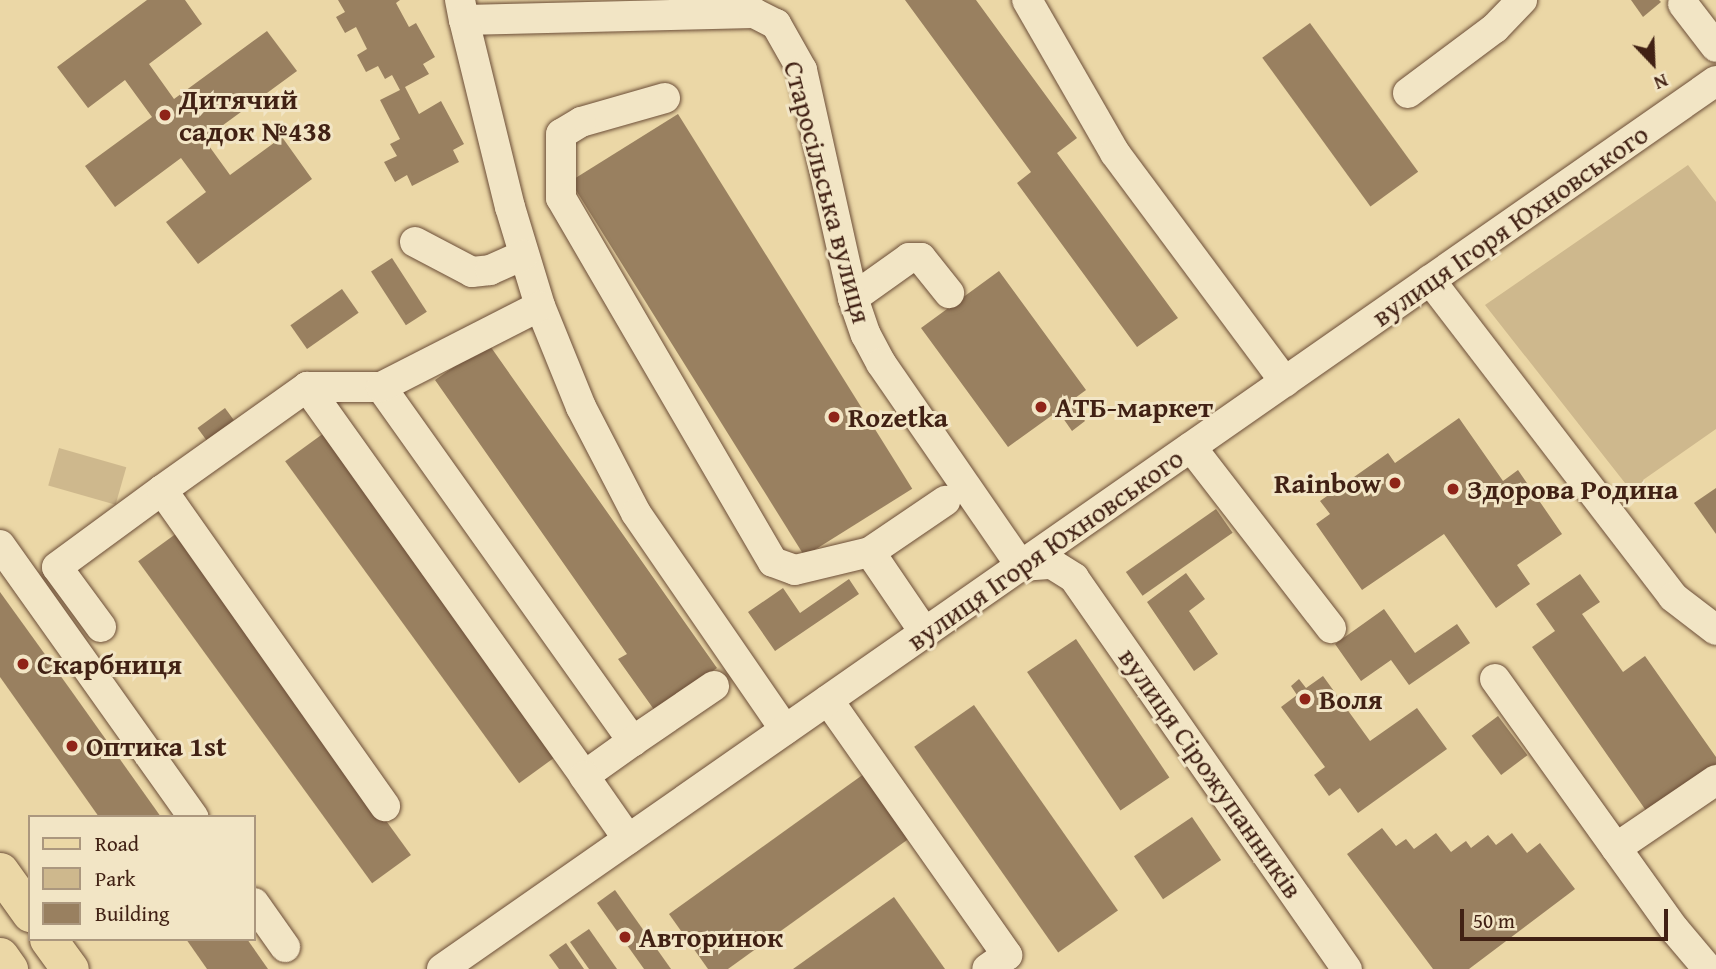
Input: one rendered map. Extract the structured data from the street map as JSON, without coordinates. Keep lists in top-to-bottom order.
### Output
{
  "streets": {
    "street": ["Старосільська вулиця", "вулиця Ігоря Юхновського", "вулиця Сірожупанників"]
  },
  "crossings": [
    ["Старосільська вулиця", "вулиця Ігоря Юхновського"]
  ],
  "places": [
    "Дитячий садок №438",
    "АТБ-маркет",
    "Rozetka",
    "Rainbow",
    "Здорова Родина",
    "Скарбниця",
    "Воля",
    "Оптика 1st",
    "Авторинок"
  ],
  "legend": ["Road", "Park", "Building"],
  "scale_bar": "50 m",
  "north": "bottom right"
}
